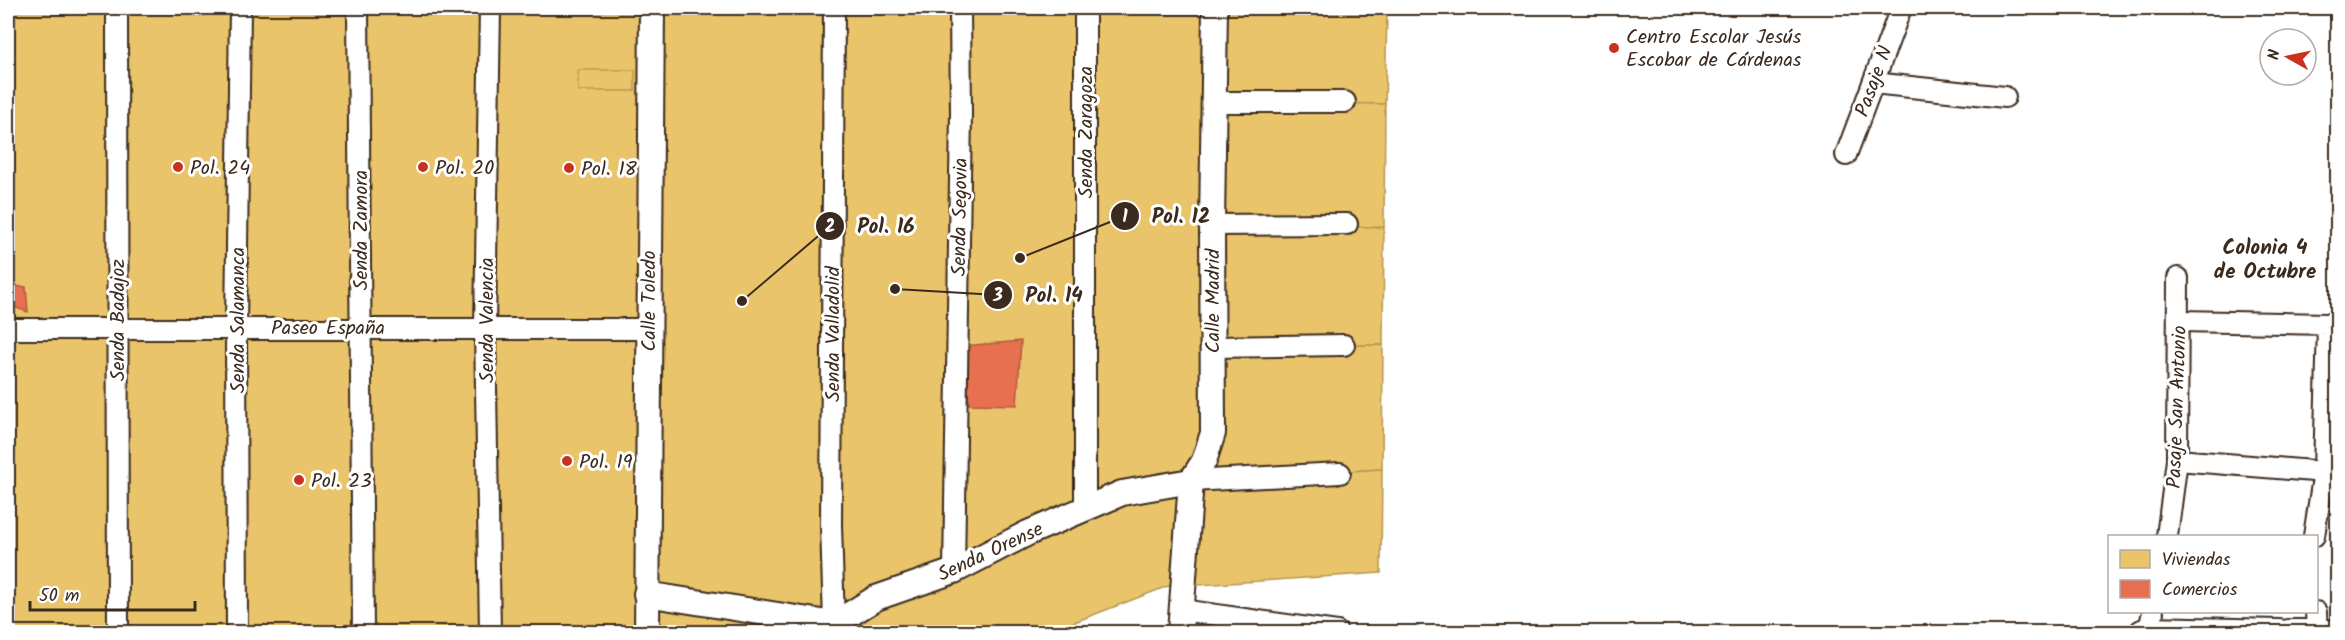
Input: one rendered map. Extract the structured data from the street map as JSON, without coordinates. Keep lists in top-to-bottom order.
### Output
{
  "streets": {
    "street": [
      "Pasaje N",
      "Senda Zaragoza",
      "Senda Segovia",
      "Senda Zamora",
      "Calle Toledo",
      "Calle Madrid",
      "Senda Badajoz",
      "Senda Salamanca",
      "Senda Valencia",
      "Paseo España",
      "Senda Valladolid",
      "Pasaje San Antonio",
      "Senda Orense"
    ]
  },
  "crossings": [
    ["Senda Zaragoza", "Senda Orense"],
    ["Senda Segovia", "Senda Orense"],
    ["Senda Zamora", "Paseo España"],
    ["Calle Toledo", "Paseo España"],
    ["Calle Madrid", "Senda Orense"],
    ["Senda Badajoz", "Paseo España"],
    ["Senda Salamanca", "Paseo España"],
    ["Senda Valencia", "Paseo España"],
    ["Senda Valladolid", "Senda Orense"]
  ],
  "districts": ["Colonia 4 de Octubre"],
  "places": [
    "Centro Escolar Jesús Escobar de Cárdenas",
    "Pol. 24",
    "Pol. 20",
    "Pol. 18",
    "Pol. 12",
    "Pol. 14",
    "Pol. 16",
    "Pol. 19",
    "Pol. 23"
  ],
  "legend": ["Viviendas", "Comercios"],
  "scale_bar": "50 m",
  "north": "left"
}
